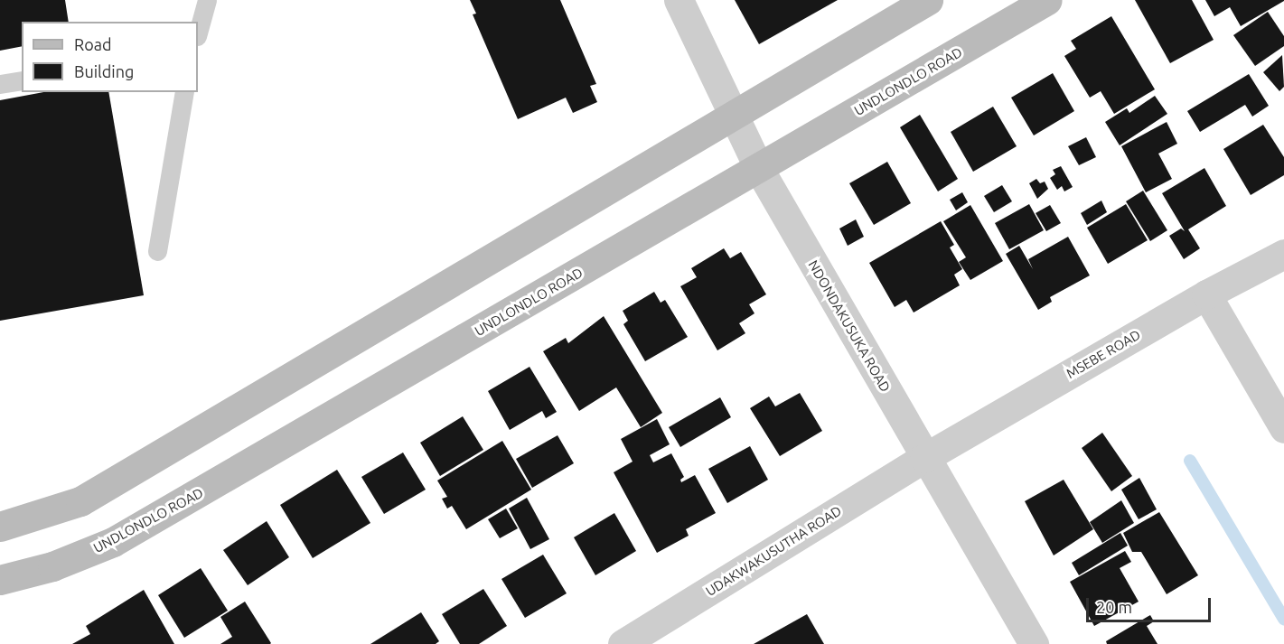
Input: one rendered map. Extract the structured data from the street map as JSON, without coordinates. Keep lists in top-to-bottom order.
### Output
{
  "streets": {
    "main road": ["UNDLONDLO ROAD"],
    "street": ["NDONDAKUSUKA ROAD", "MSEBE ROAD", "UDAKWAKUSUTHA ROAD"]
  },
  "crossings": [
    ["UNDLONDLO ROAD", "NDONDAKUSUKA ROAD"],
    ["NDONDAKUSUKA ROAD", "MSEBE ROAD"],
    ["NDONDAKUSUKA ROAD", "UDAKWAKUSUTHA ROAD"],
    ["MSEBE ROAD", "UDAKWAKUSUTHA ROAD"]
  ],
  "legend": ["Road", "Building"],
  "scale_bar": "20 m"
}
